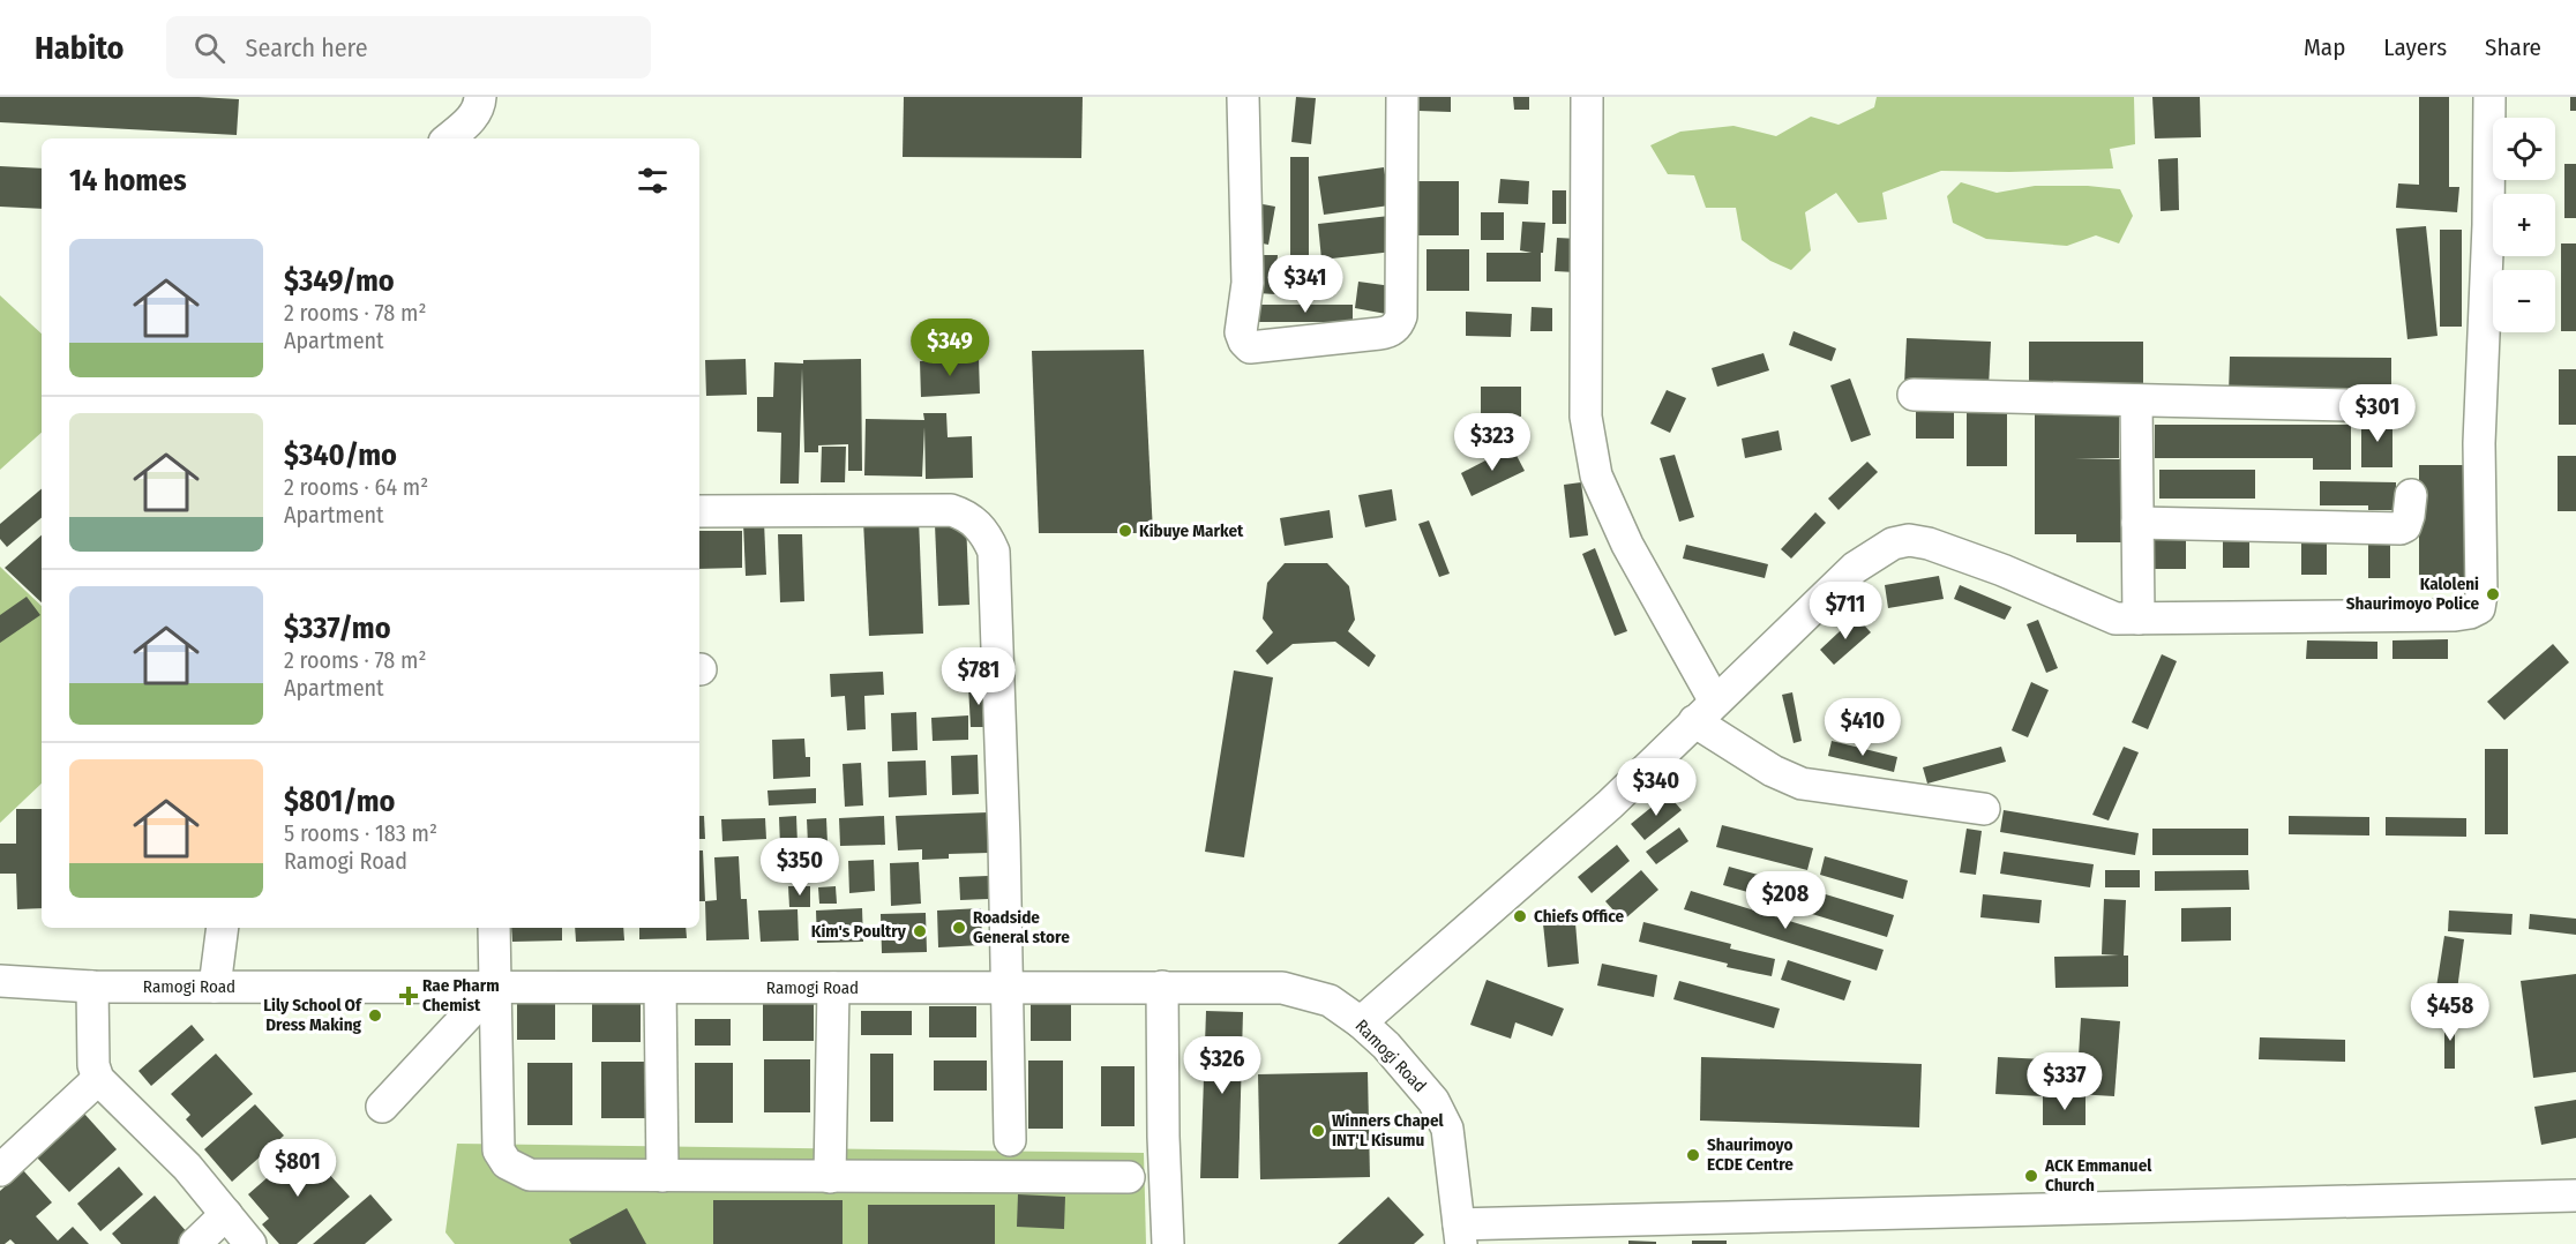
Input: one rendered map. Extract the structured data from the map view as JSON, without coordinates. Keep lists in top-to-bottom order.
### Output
{
  "streets": {
    "street": ["Ramogi Road"]
  },
  "places": {
    "other": [
      "Kibuye Market",
      "Kaloleni Shaurimoyo Police",
      "Chiefs Office",
      "Roadside General store",
      "Kim's Poultry",
      "Lily School Of Dress Making",
      "Winners Chapel INT'L Kisumu",
      "Shaurimoyo ECDE Centre",
      "ACK Emmanuel Church"
    ],
    "health": ["Rae Pharm Chemist"]
  },
  "page": {
    "header": "Habito",
    "search": "Search here",
    "nav": ["Map", "Layers", "Share"],
    "map_buttons": ["+", "−"],
    "heading": "14 homes",
    "list": [
      {
        "name": "$349/mo",
        "note": "2 rooms · 78 m² · Apartment"
      },
      {
        "name": "$340/mo",
        "note": "2 rooms · 64 m² · Apartment"
      },
      {
        "name": "$337/mo",
        "note": "2 rooms · 78 m² · Apartment"
      },
      {
        "name": "$801/mo",
        "note": "5 rooms · 183 m² · Ramogi Road"
      }
    ],
    "price": [
      "$341",
      "$349",
      "$301",
      "$323",
      "$711",
      "$781",
      "$410",
      "$340",
      "$350",
      "$208",
      "$458",
      "$326",
      "$337",
      "$801"
    ]
  }
}
